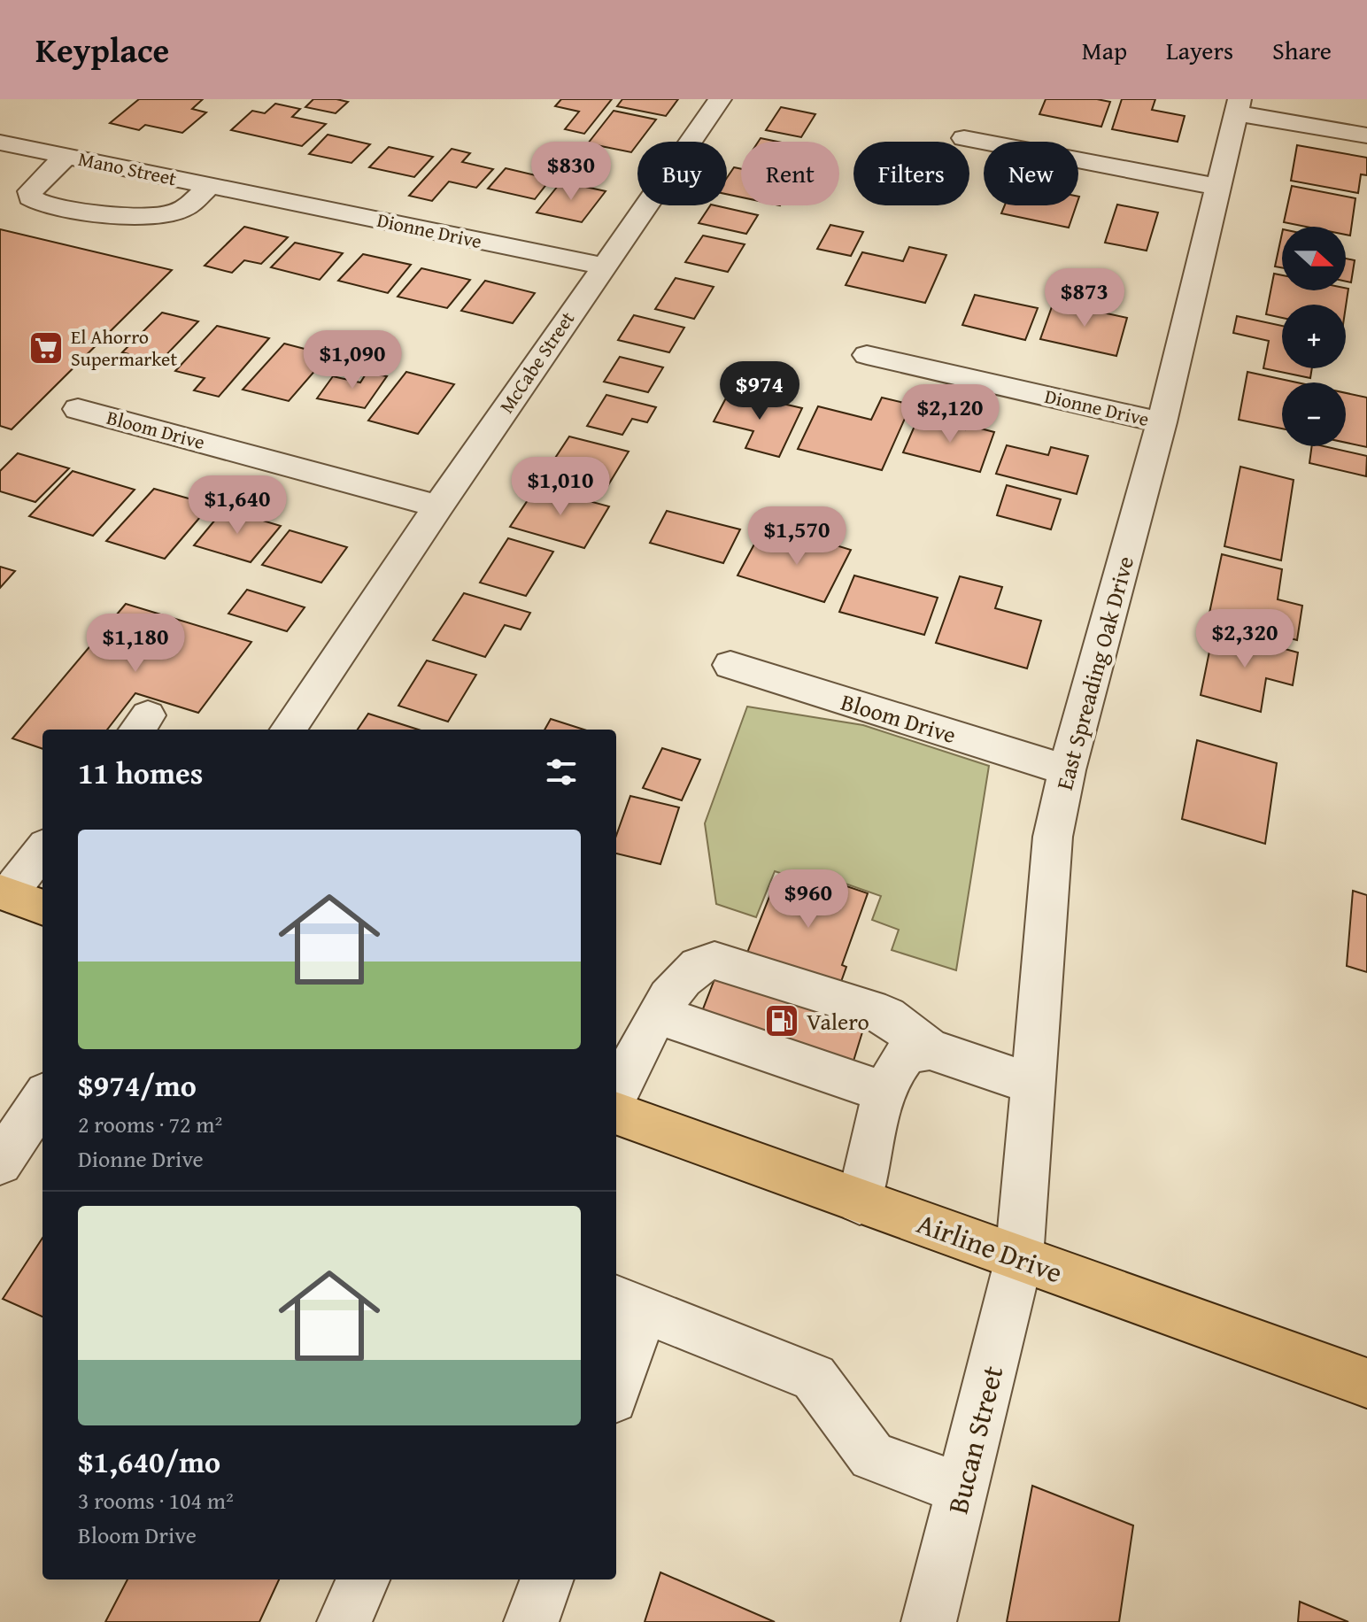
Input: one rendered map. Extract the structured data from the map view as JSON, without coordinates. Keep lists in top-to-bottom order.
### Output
{
  "streets": {
    "main road": ["Airline Drive"],
    "street": [
      "Mano Street",
      "Dionne Drive",
      "McCabe Street",
      "Bloom Drive",
      "East Spreading Oak Drive",
      "Bucan Street"
    ]
  },
  "crossings": [
    ["Mano Street", "Dionne Drive"],
    ["Dionne Drive", "McCabe Street"],
    ["Dionne Drive", "East Spreading Oak Drive"],
    ["McCabe Street", "Bloom Drive"],
    ["Bloom Drive", "East Spreading Oak Drive"],
    ["East Spreading Oak Drive", "Airline Drive"],
    ["East Spreading Oak Drive", "Bucan Street"],
    ["Airline Drive", "Bucan Street"]
  ],
  "places": {
    "supermarket": ["El Ahorro Supermarket"],
    "fuel station": ["Valero"]
  },
  "north": "right",
  "page": {
    "header": "Keyplace",
    "nav": ["Map", "Layers", "Share"],
    "price": [
      "$830",
      "$873",
      "$1,090",
      "$974",
      "$2,120",
      "$1,010",
      "$1,640",
      "$1,570",
      "$2,320",
      "$1,180",
      "$960"
    ],
    "chip": [
      "Buy",
      "Rent",
      "Filters",
      "New"
    ],
    "map_buttons": ["+", "−"],
    "heading": "11 homes",
    "list": [
      {
        "name": "$974/mo",
        "note": "2 rooms · 72 m² · Dionne Drive"
      },
      {
        "name": "$1,640/mo",
        "note": "3 rooms · 104 m² · Bloom Drive"
      }
    ]
  }
}
